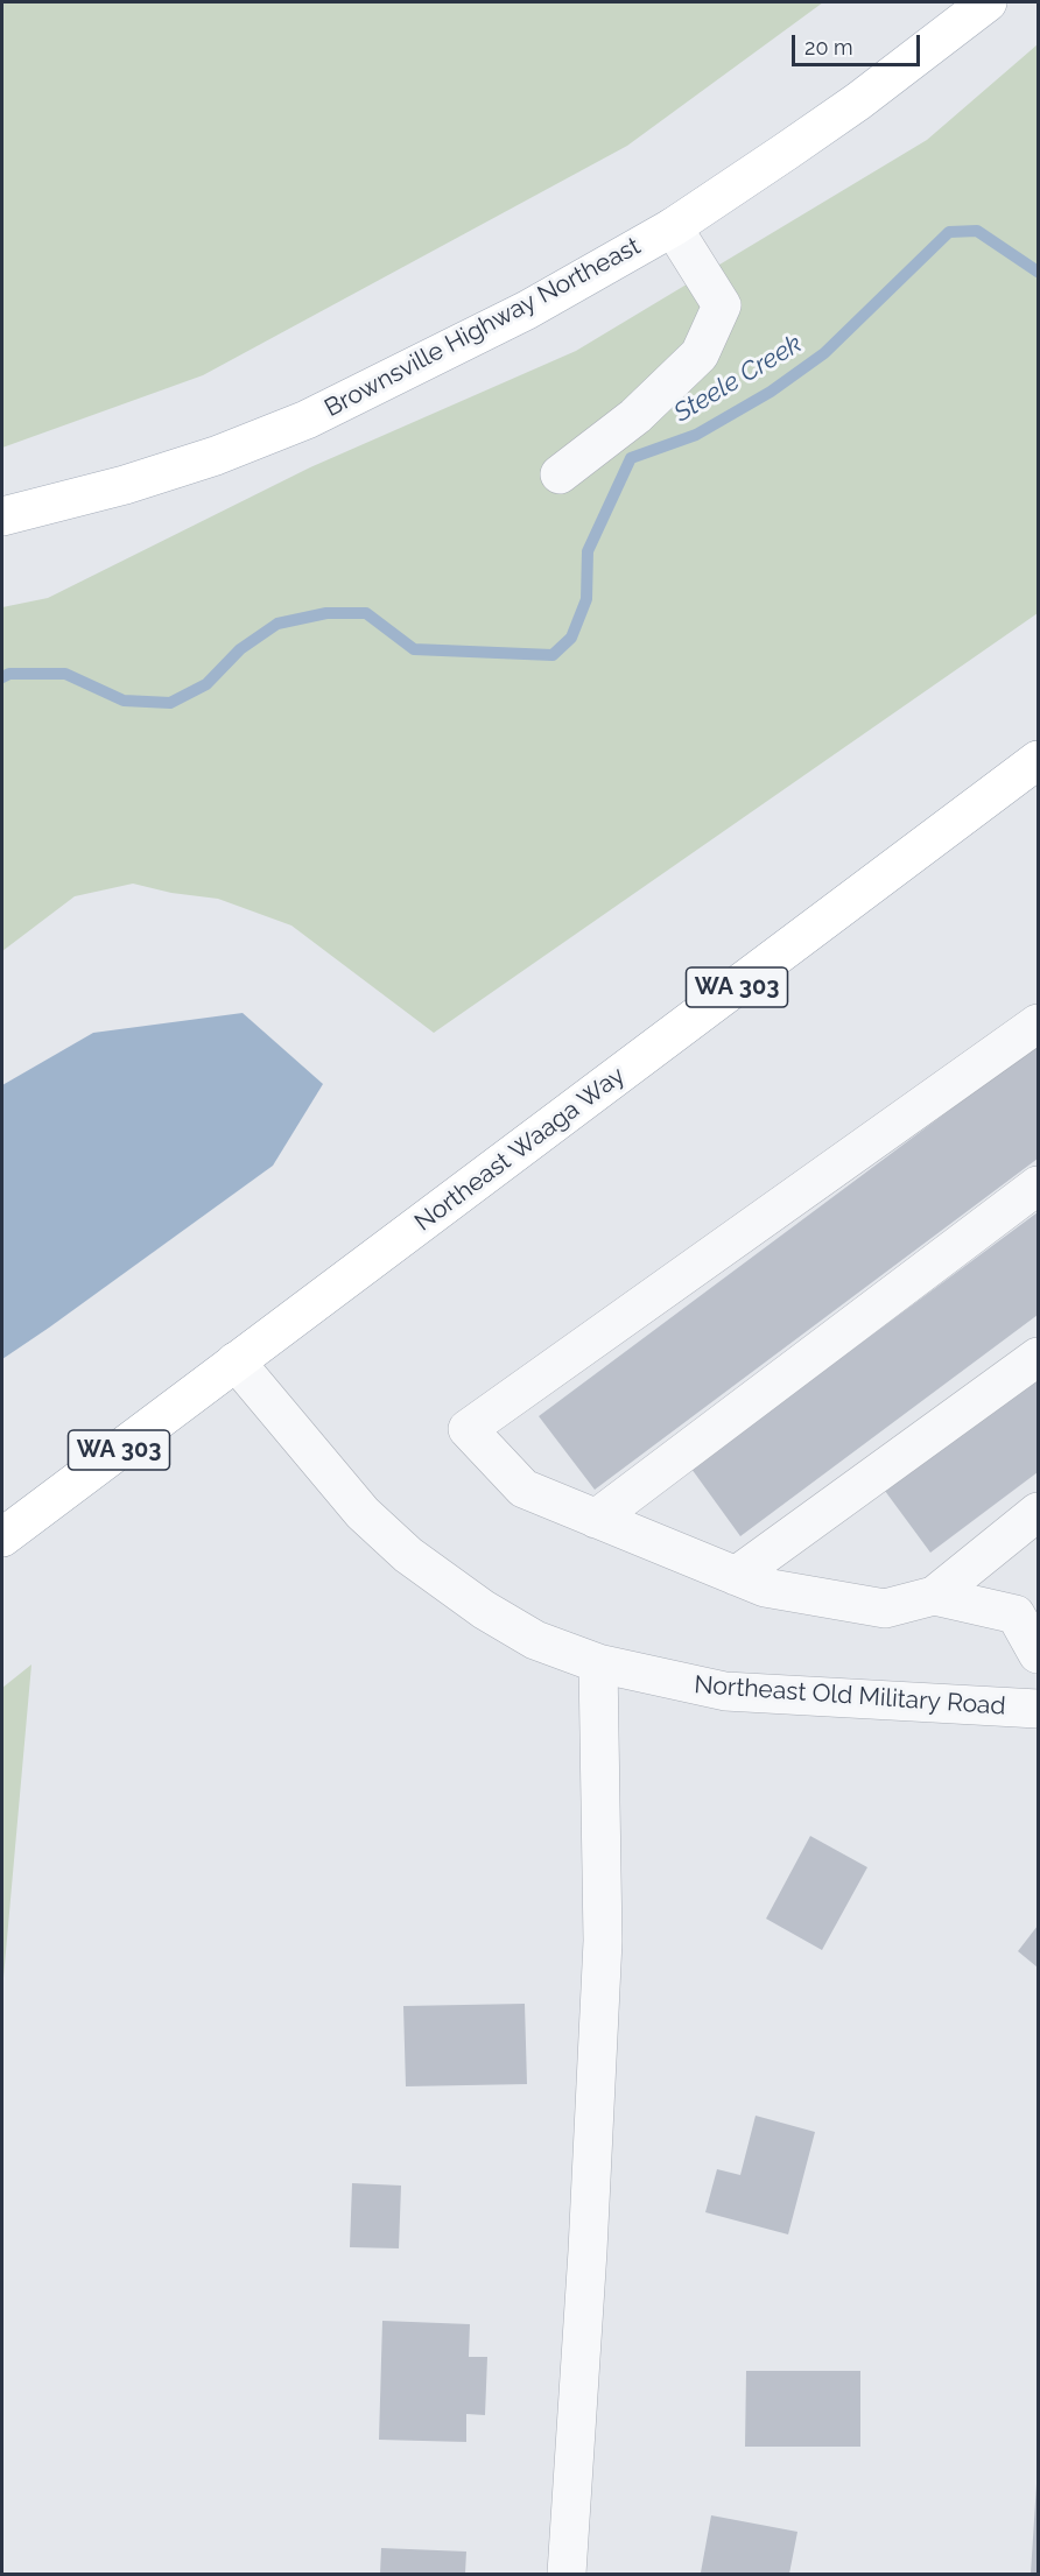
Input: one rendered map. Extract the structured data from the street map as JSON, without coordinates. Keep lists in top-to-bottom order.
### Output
{
  "streets": {
    "main road": ["Brownsville Highway Northeast", "WA 303", "Northeast Waaga Way"],
    "street": ["Northeast Old Military Road"]
  },
  "crossings": [
    ["Northeast Waaga Way", "Northeast Old Military Road"]
  ],
  "water": ["Steele Creek"],
  "scale_bar": "20 m"
}
